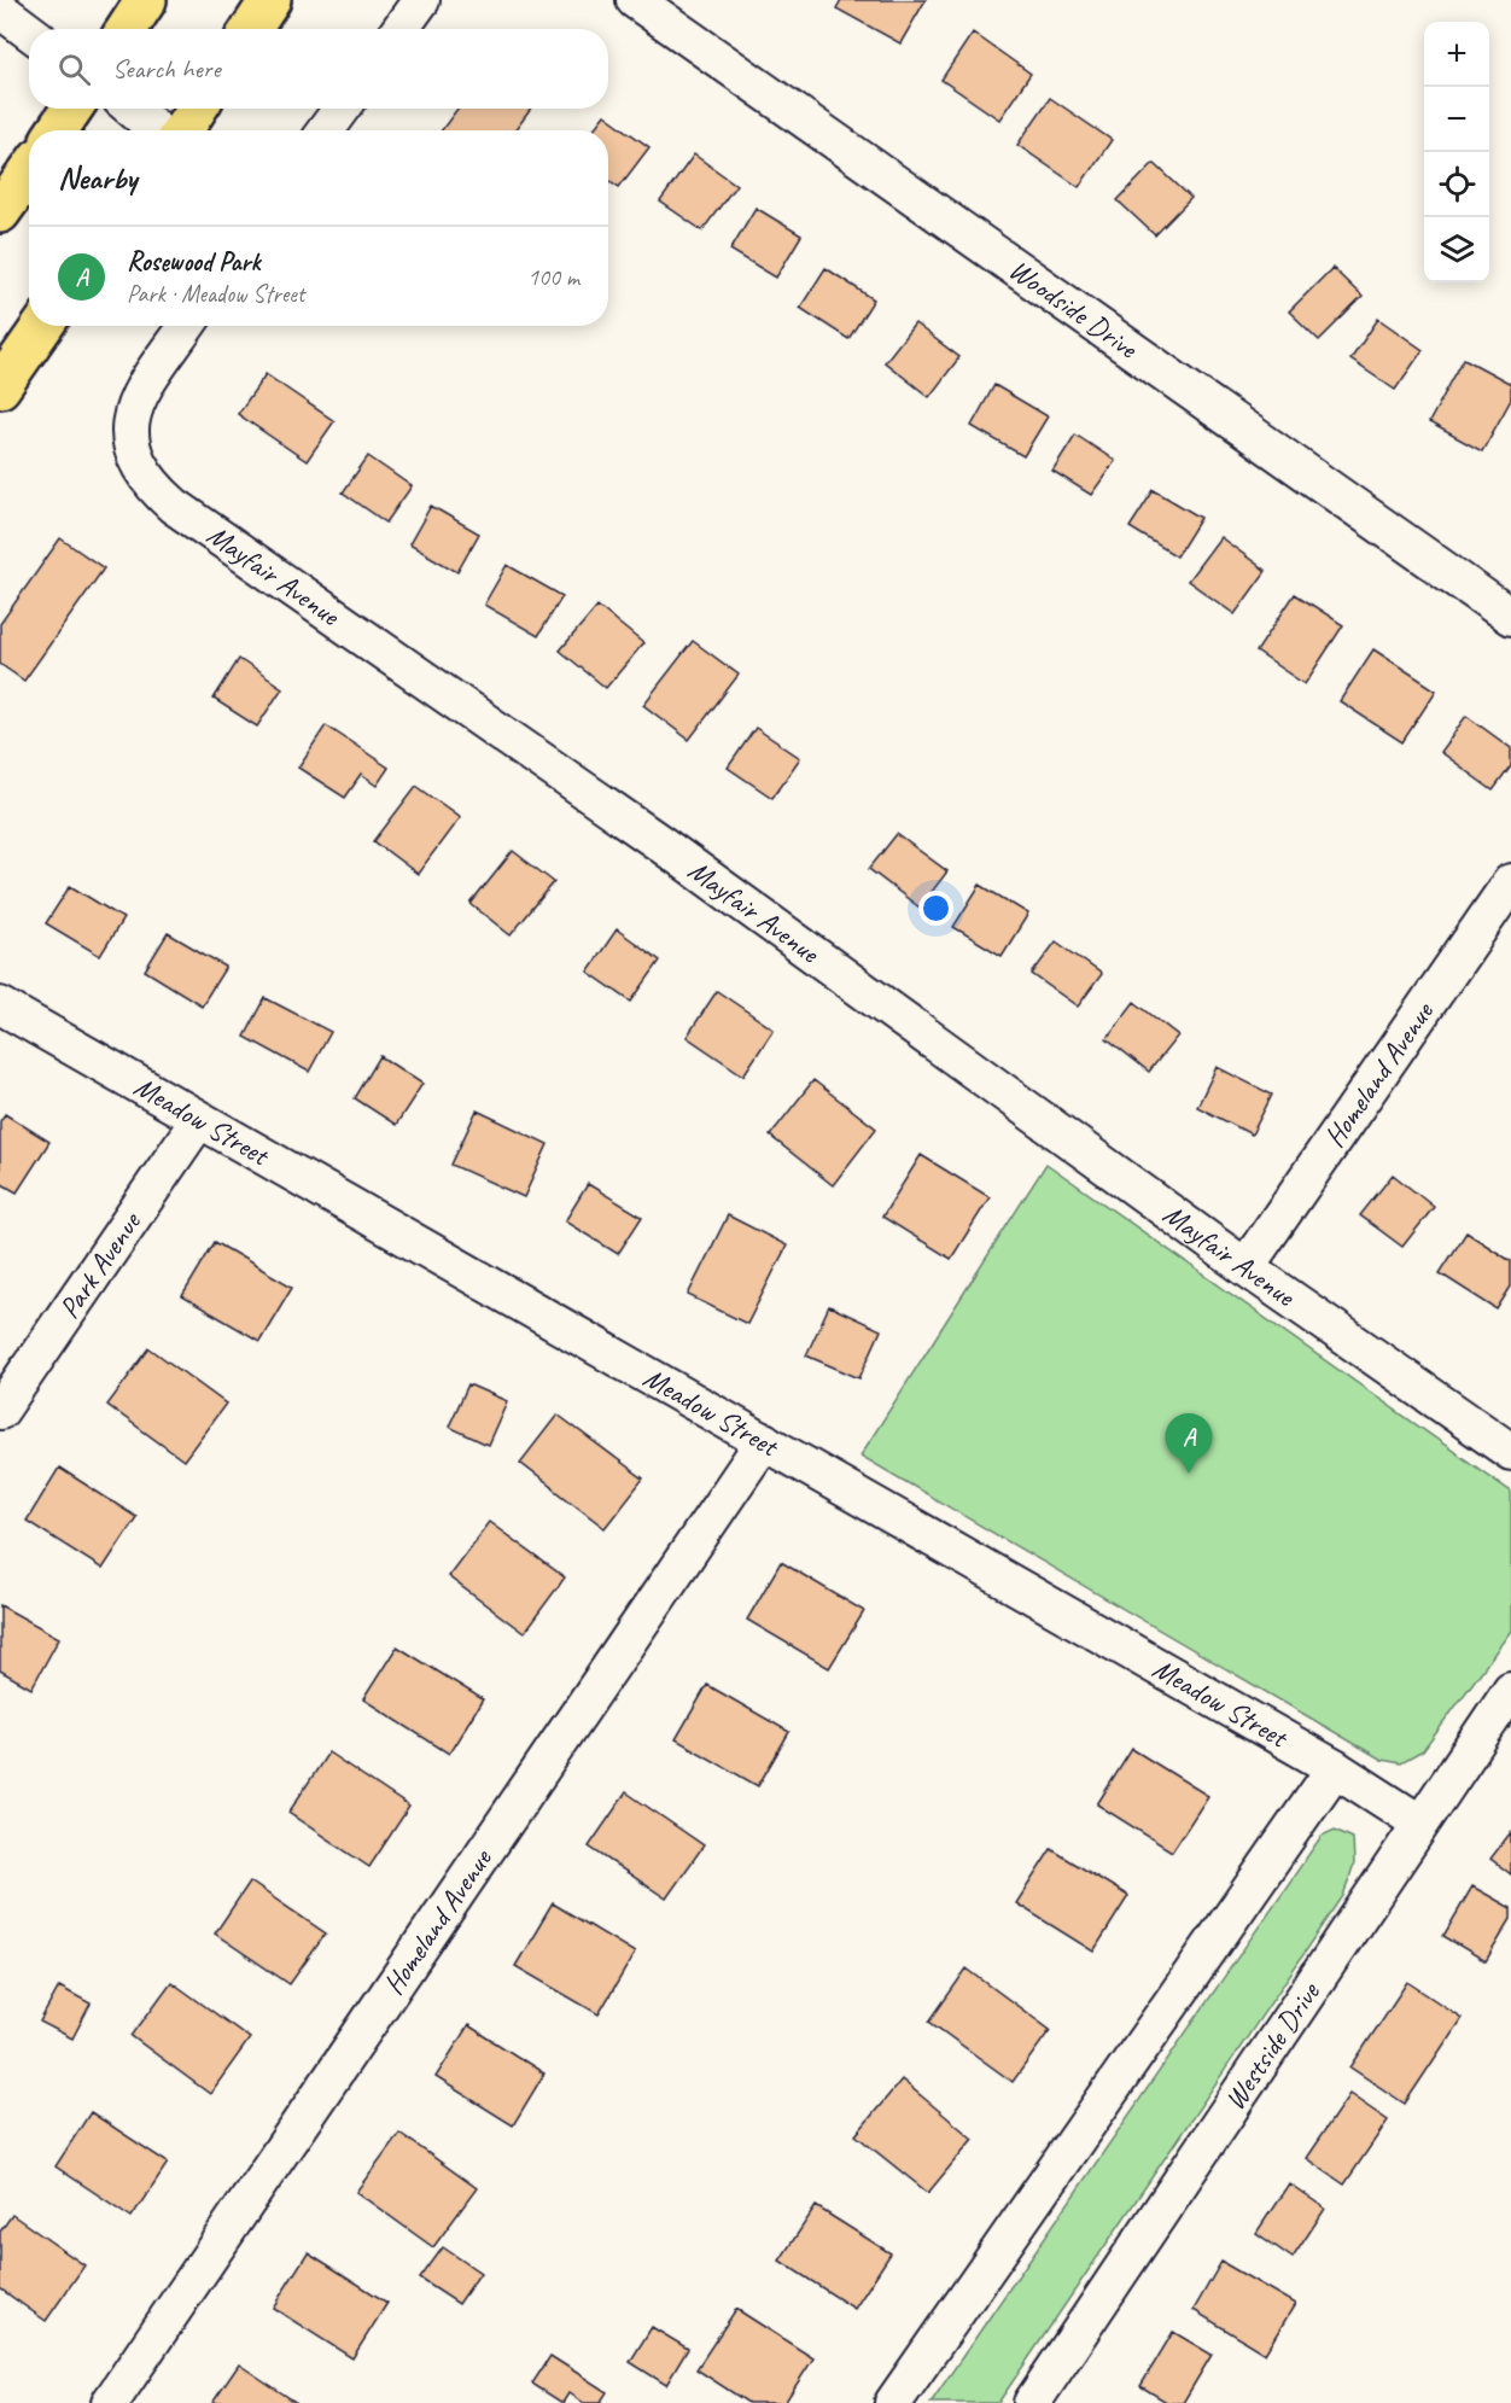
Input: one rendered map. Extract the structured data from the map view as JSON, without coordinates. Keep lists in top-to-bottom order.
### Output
{
  "streets": {
    "street": [
      "Woodside Drive",
      "Mayfair Avenue",
      "Homeland Avenue",
      "Meadow Street",
      "Park Avenue",
      "Westside Drive"
    ]
  },
  "crossings": [
    ["Mayfair Avenue", "Homeland Avenue"],
    ["Homeland Avenue", "Meadow Street"],
    ["Meadow Street", "Park Avenue"],
    ["Meadow Street", "Westside Drive"]
  ],
  "page": {
    "map_buttons": ["+", "−"],
    "search": "Search here",
    "heading": "Nearby",
    "list": [
      {
        "mark": "A",
        "name": "Rosewood Park",
        "note": "Park · Meadow Street",
        "value": "100 m"
      }
    ],
    "pins": "A"
  }
}
